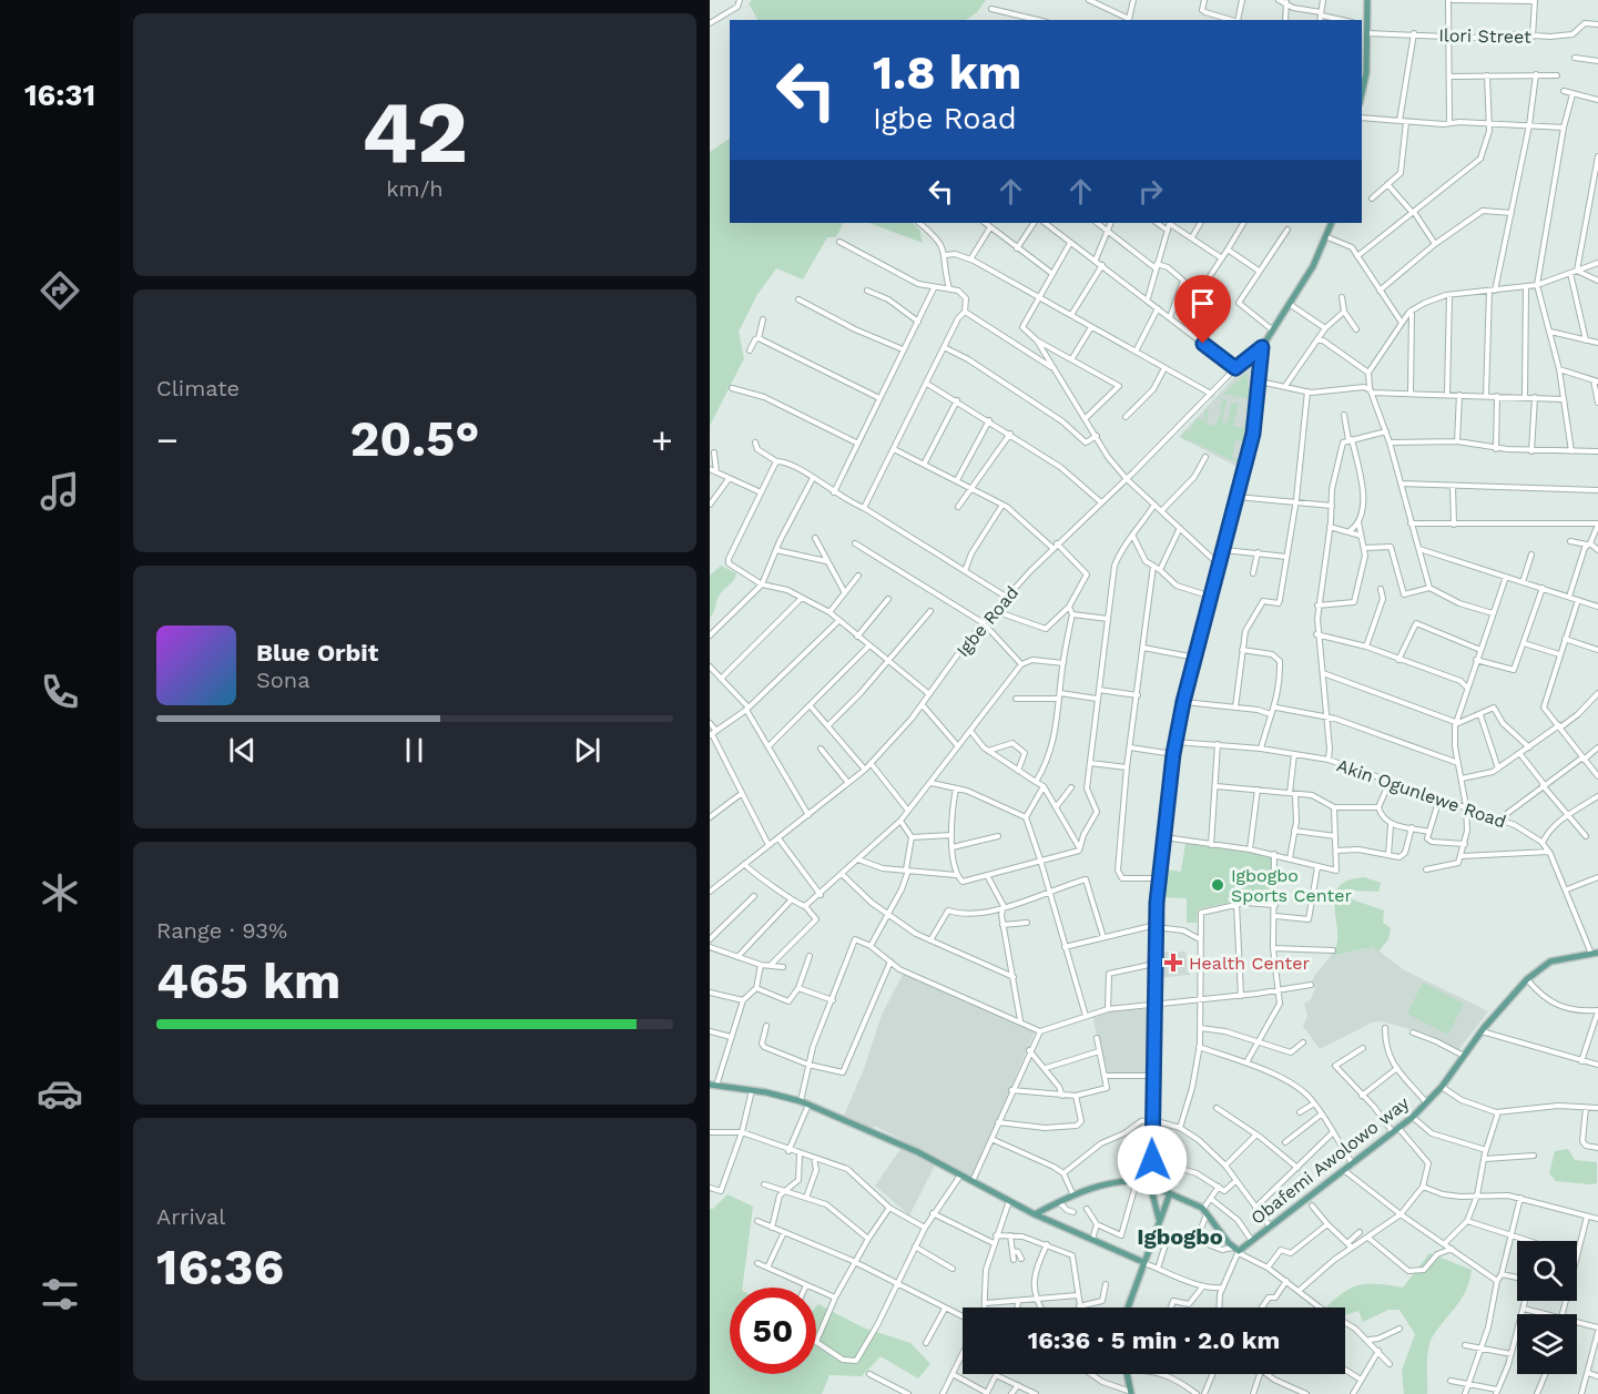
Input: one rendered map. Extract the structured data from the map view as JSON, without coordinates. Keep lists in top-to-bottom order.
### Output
{
  "streets": {
    "main road": ["Obafemi Awolowo way"],
    "street": ["Ilori Street", "Igbe Road", "Akin Ogunlewe Road"]
  },
  "crossings": [
    ["Akin Ogunlewe Road", "Obafemi Awolowo way"]
  ],
  "districts": ["Igbogbo"],
  "places": {
    "other": ["Igbogbo Sports Center"],
    "health": ["Health Center"]
  },
  "page": {
    "tabs": "16:31",
    "tile": [
      ["42", "km/h"],
      "Climate",
      ["Range · 93%", "465 km"],
      ["Arrival", "16:36"]
    ],
    "turn": ["1.8 km", "Igbe Road"],
    "heat": ["−", "20.5°", "+"],
    "song": ["Blue Orbit", "Sona"],
    "limit": "50",
    "trip": "16:36 · 5 min · 2.0 km"
  }
}
